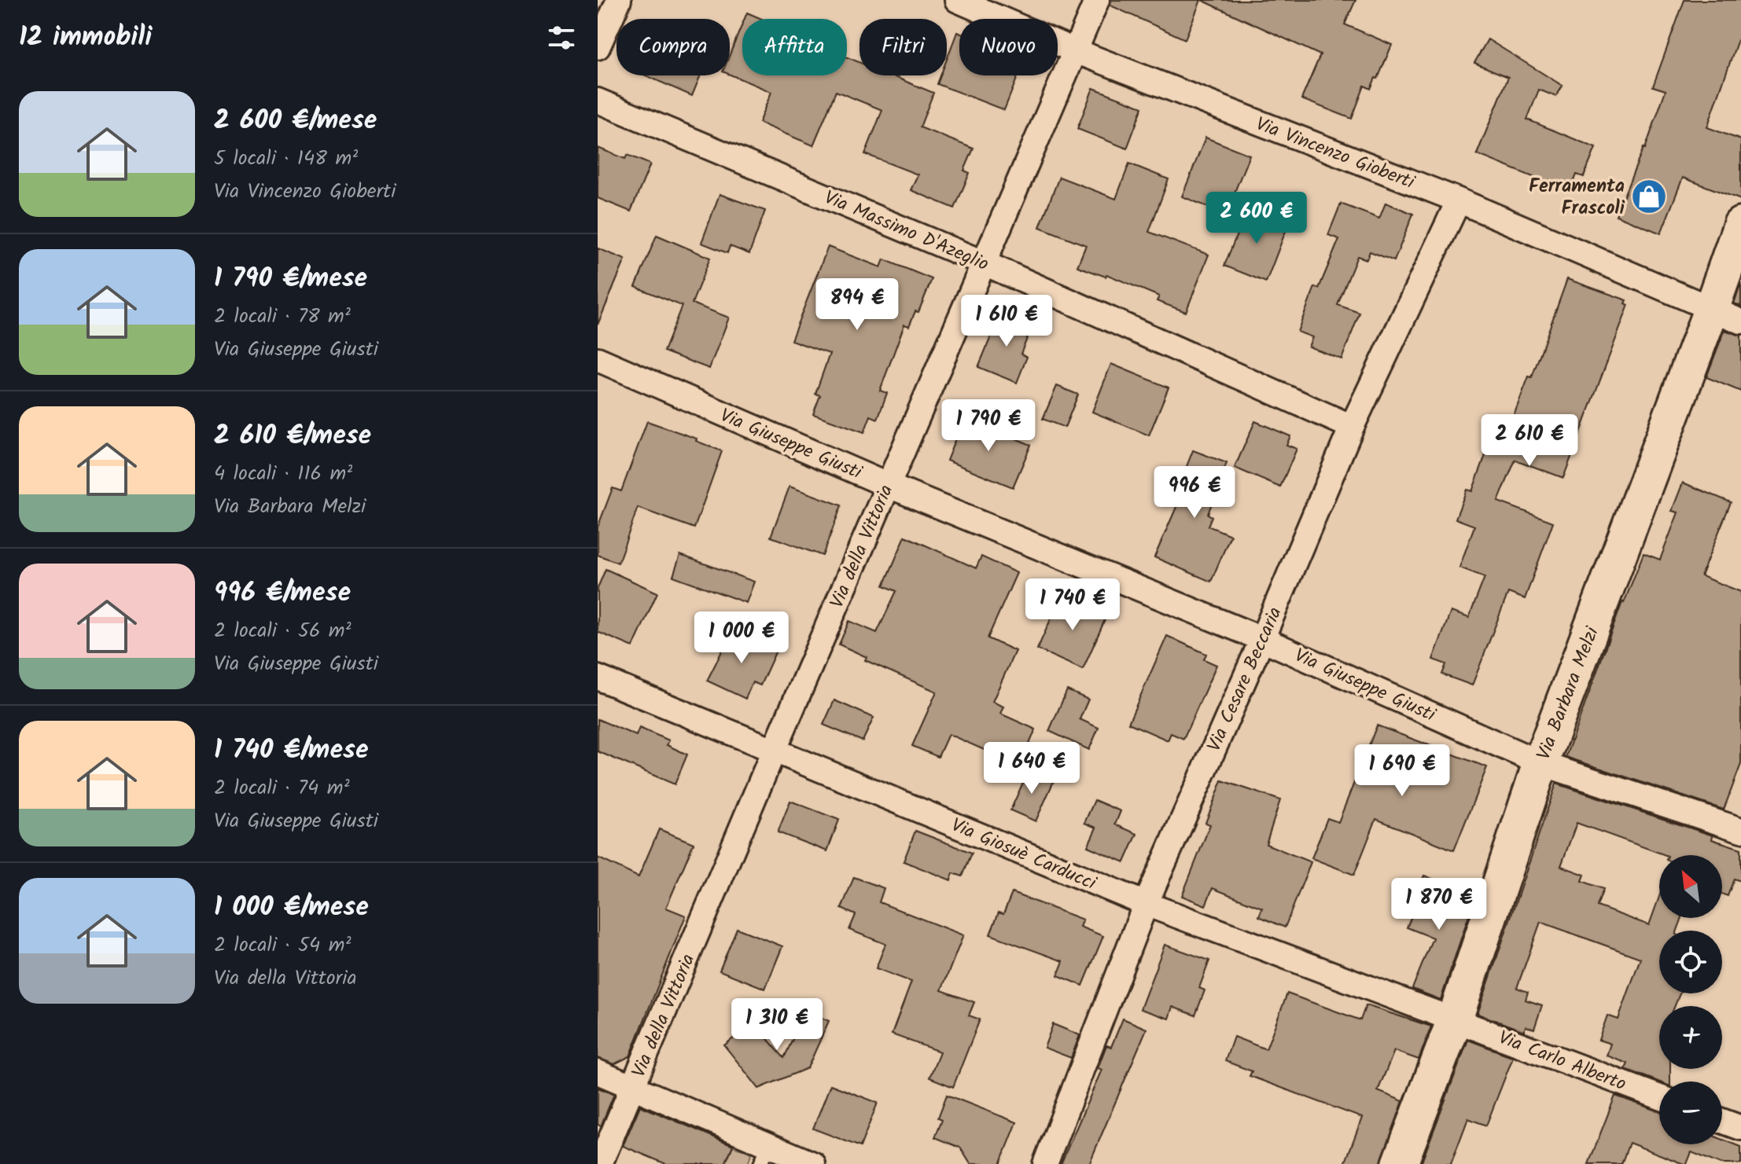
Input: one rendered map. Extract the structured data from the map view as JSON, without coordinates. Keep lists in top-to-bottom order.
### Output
{
  "streets": {
    "street": [
      "Via Vincenzo Gioberti",
      "Via Massimo D'Azeglio",
      "Via Giuseppe Giusti",
      "Via della Vittoria",
      "Via Cesare Beccaria",
      "Via Barbara Melzi",
      "Via Giosuè Carducci",
      "Via Carlo Alberto"
    ]
  },
  "crossings": [
    ["Via Vincenzo Gioberti", "Via della Vittoria"],
    ["Via Vincenzo Gioberti", "Via Cesare Beccaria"],
    ["Via Vincenzo Gioberti", "Via Barbara Melzi"],
    ["Via Massimo D'Azeglio", "Via della Vittoria"],
    ["Via Massimo D'Azeglio", "Via Cesare Beccaria"],
    ["Via Giuseppe Giusti", "Via della Vittoria"],
    ["Via Giuseppe Giusti", "Via Cesare Beccaria"],
    ["Via Giuseppe Giusti", "Via Barbara Melzi"],
    ["Via della Vittoria", "Via Giosuè Carducci"],
    ["Via Cesare Beccaria", "Via Giosuè Carducci"],
    ["Via Barbara Melzi", "Via Giosuè Carducci"],
    ["Via Barbara Melzi", "Via Carlo Alberto"],
    ["Via Giosuè Carducci", "Via Carlo Alberto"]
  ],
  "places": {
    "shop": ["Ferramenta Frascoli"]
  },
  "north": "top left",
  "page": {
    "heading": "12 immobili",
    "chip": [
      "Compra",
      "Affitta",
      "Filtri",
      "Nuovo"
    ],
    "list": [
      {
        "name": "2 600 €/mese",
        "note": "5 locali · 148 m² · Via Vincenzo Gioberti"
      },
      {
        "name": "1 790 €/mese",
        "note": "2 locali · 78 m² · Via Giuseppe Giusti"
      },
      {
        "name": "2 610 €/mese",
        "note": "4 locali · 116 m² · Via Barbara Melzi"
      },
      {
        "name": "996 €/mese",
        "note": "2 locali · 56 m² · Via Giuseppe Giusti"
      },
      {
        "name": "1 740 €/mese",
        "note": "2 locali · 74 m² · Via Giuseppe Giusti"
      },
      {
        "name": "1 000 €/mese",
        "note": "2 locali · 54 m² · Via della Vittoria"
      }
    ],
    "price": [
      "2 600 €",
      "894 €",
      "1 610 €",
      "1 790 €",
      "2 610 €",
      "996 €",
      "1 740 €",
      "1 000 €",
      "1 640 €",
      "1 690 €",
      "1 870 €",
      "1 310 €"
    ],
    "map_buttons": ["+", "−"]
  }
}
